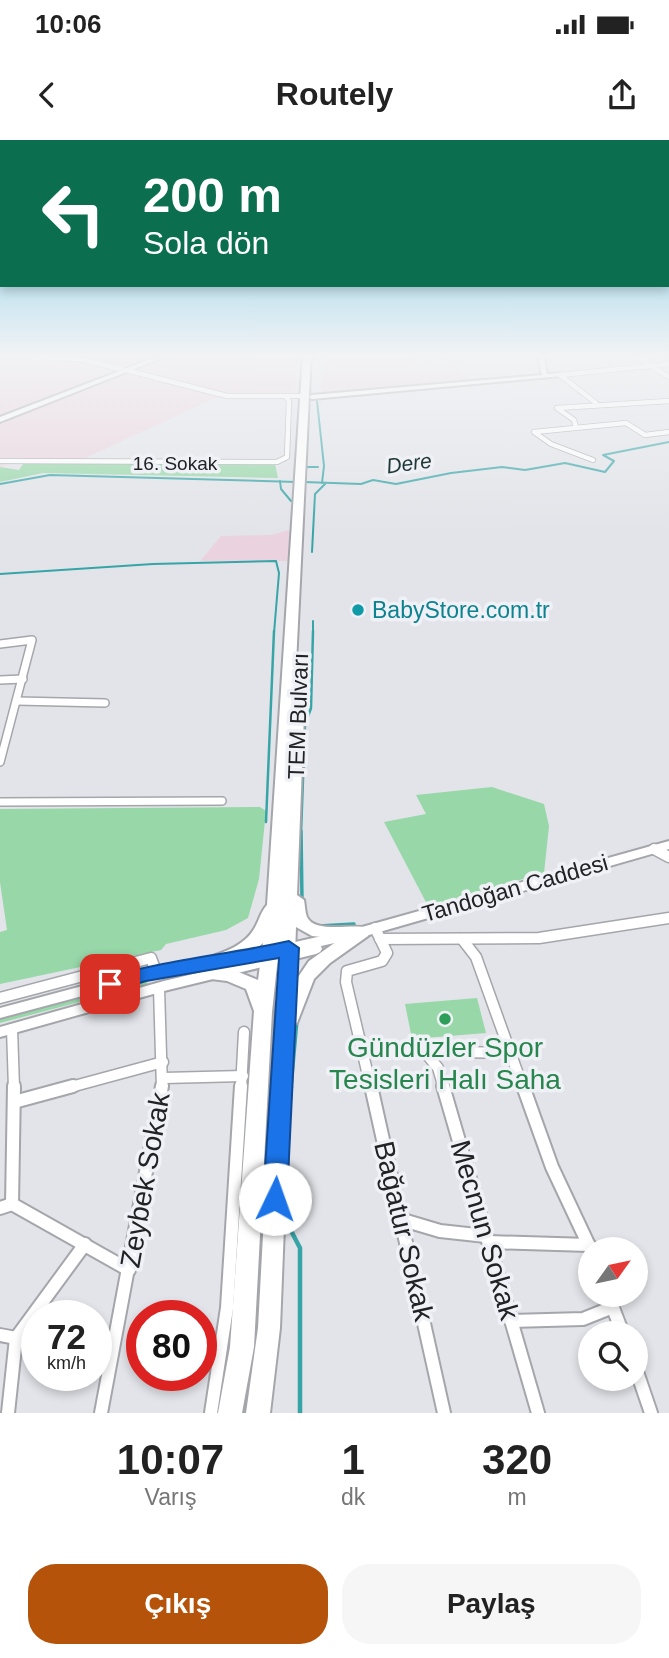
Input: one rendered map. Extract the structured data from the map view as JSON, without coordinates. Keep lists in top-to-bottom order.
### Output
{
  "streets": {
    "highway": ["TEM Bulvarı"],
    "main road": ["Tandoğan Caddesi"],
    "street": [
      "16. Sokak",
      "Zeybek Sokak",
      "Mecnun Sokak",
      "Bağatur Sokak"
    ]
  },
  "crossings": [
    ["TEM Bulvarı", "Tandoğan Caddesi"],
    ["Tandoğan Caddesi", "Bağatur Sokak"]
  ],
  "water": ["Dere"],
  "places": ["BabyStore.com.tr", "Gündüzler Spor Tesisleri Halı Saha"],
  "north": "top right",
  "page": {
    "status": "10:06",
    "header": "Routely",
    "turn": ["200 m", "Sola dön"],
    "speed": "72 km/h",
    "limit": "80",
    "eta": [
      "10:07",
      "Varış",
      "1",
      "dk",
      "320",
      "m"
    ],
    "buttons": ["Çıkış", "Paylaş"]
  }
}
